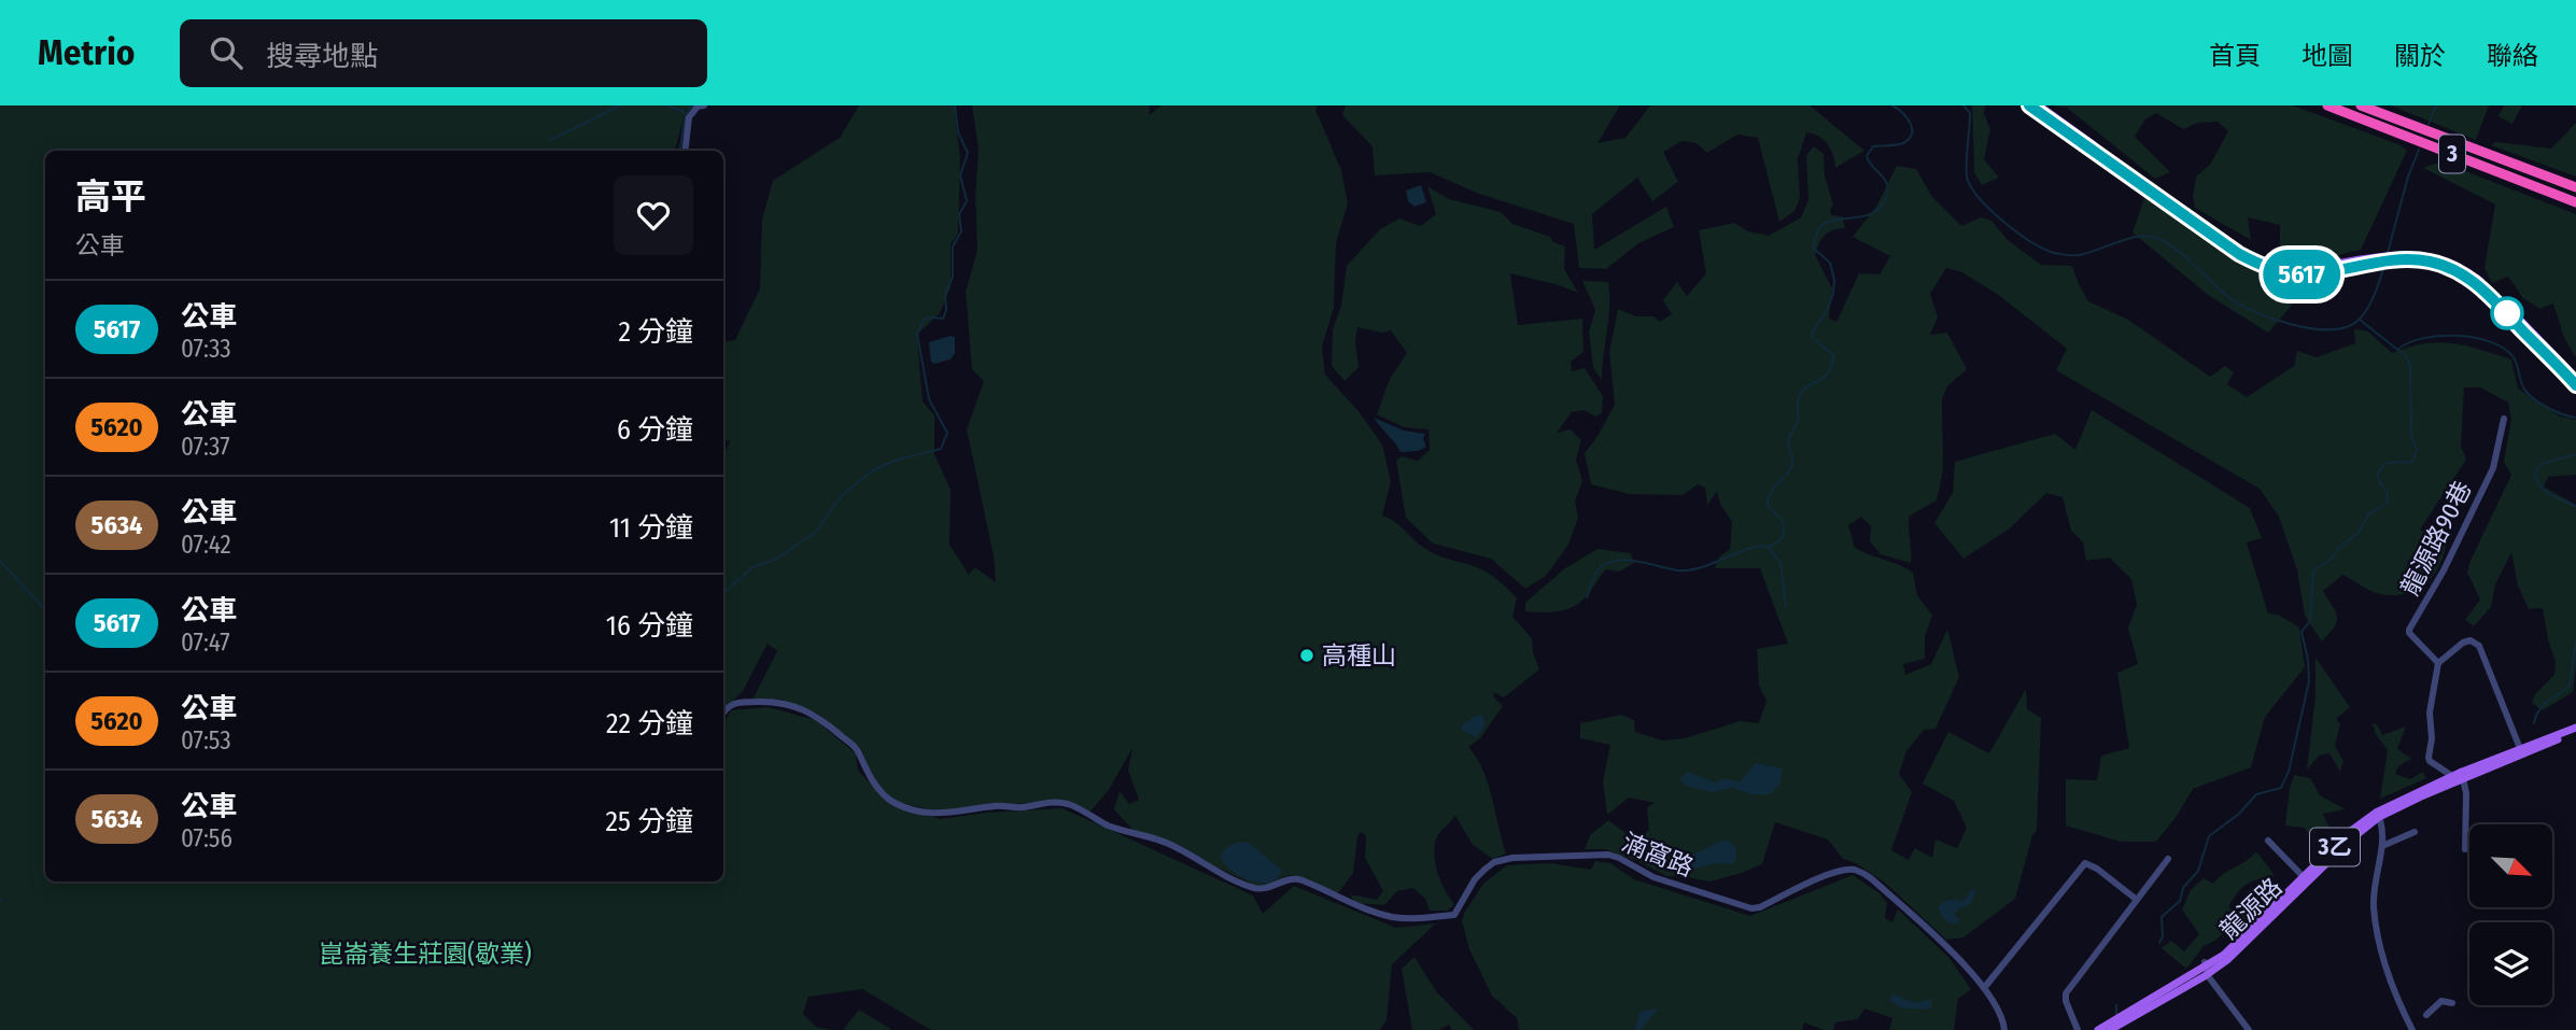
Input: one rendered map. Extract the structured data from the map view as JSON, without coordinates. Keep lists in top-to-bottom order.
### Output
{
  "streets": {
    "highway": ["3"],
    "main road": ["3乙", "龍源路"],
    "street": ["龍源路90巷", "湳窩路"]
  },
  "crossings": [
    ["3乙", "龍源路"]
  ],
  "parks": ["崑崙養生莊園(歇業)"],
  "places": ["高種山"],
  "lines": ["bus line 5617"],
  "north": "bottom right",
  "page": {
    "header": "Metrio",
    "search": "搜尋地點",
    "nav": [
      "首頁",
      "地圖",
      "關於",
      "聯絡"
    ],
    "on_map": "5617",
    "heading": ["高平", "公車"],
    "list": [
      {
        "mark": "5617",
        "name": "公車",
        "note": "07:33",
        "value": "2 分鐘"
      },
      {
        "mark": "5620",
        "name": "公車",
        "note": "07:37",
        "value": "6 分鐘"
      },
      {
        "mark": "5634",
        "name": "公車",
        "note": "07:42",
        "value": "11 分鐘"
      },
      {
        "mark": "5617",
        "name": "公車",
        "note": "07:47",
        "value": "16 分鐘"
      },
      {
        "mark": "5620",
        "name": "公車",
        "note": "07:53",
        "value": "22 分鐘"
      },
      {
        "mark": "5634",
        "name": "公車",
        "note": "07:56",
        "value": "25 分鐘"
      }
    ]
  }
}
